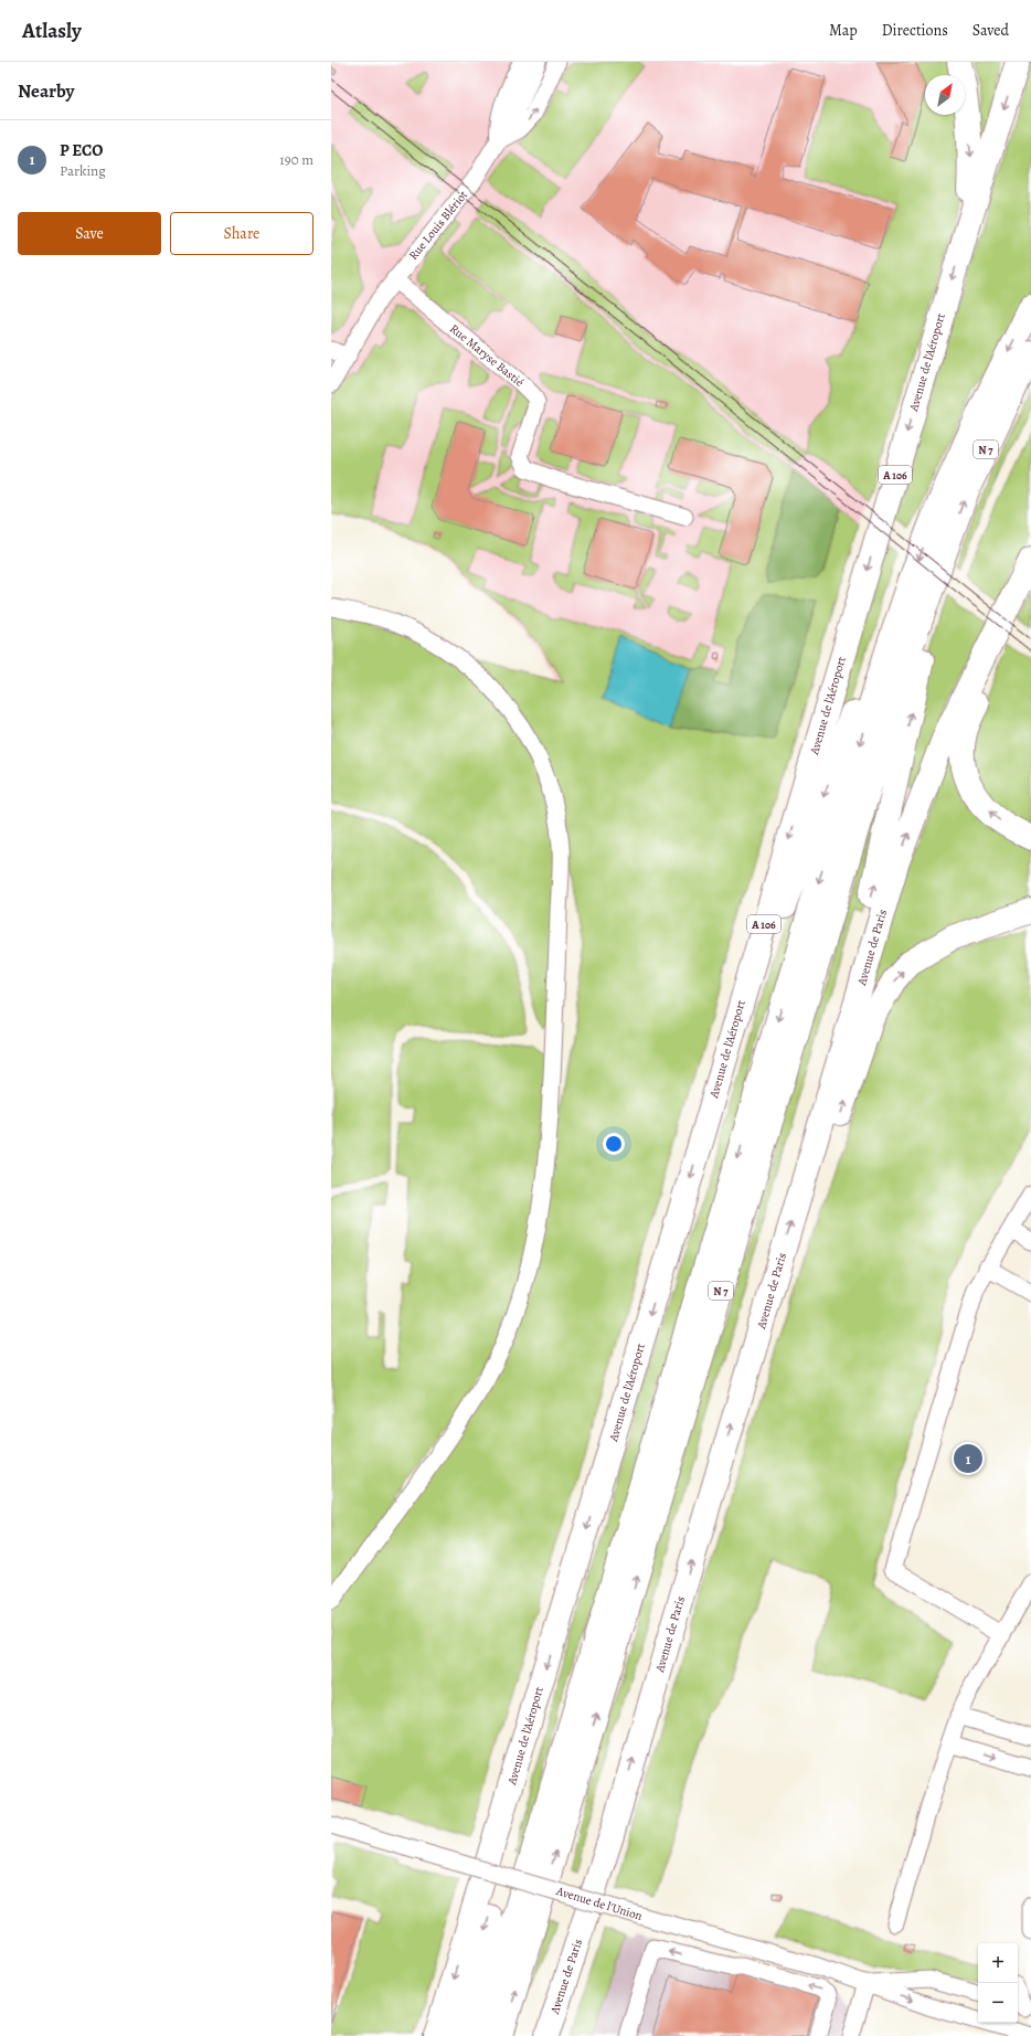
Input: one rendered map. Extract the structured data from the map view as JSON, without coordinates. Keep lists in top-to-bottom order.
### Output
{
  "streets": {
    "highway": [
      "Avenue de l'Aéroport",
      "N 7",
      "A 106",
      "Avenue de Paris"
    ],
    "street": ["Rue Louis Blériot", "Rue Maryse Bastié", "Avenue de l'Union"]
  },
  "crossings": [
    ["Rue Louis Blériot", "Rue Maryse Bastié"]
  ],
  "north": "top right",
  "page": {
    "header": "Atlasly",
    "nav": ["Map", "Directions", "Saved"],
    "heading": "Nearby",
    "list": [
      {
        "mark": "1",
        "name": "P ECO",
        "note": "Parking",
        "value": "190 m"
      }
    ],
    "buttons": ["Save", "Share"],
    "pins": "1",
    "map_buttons": ["+", "−"]
  }
}
